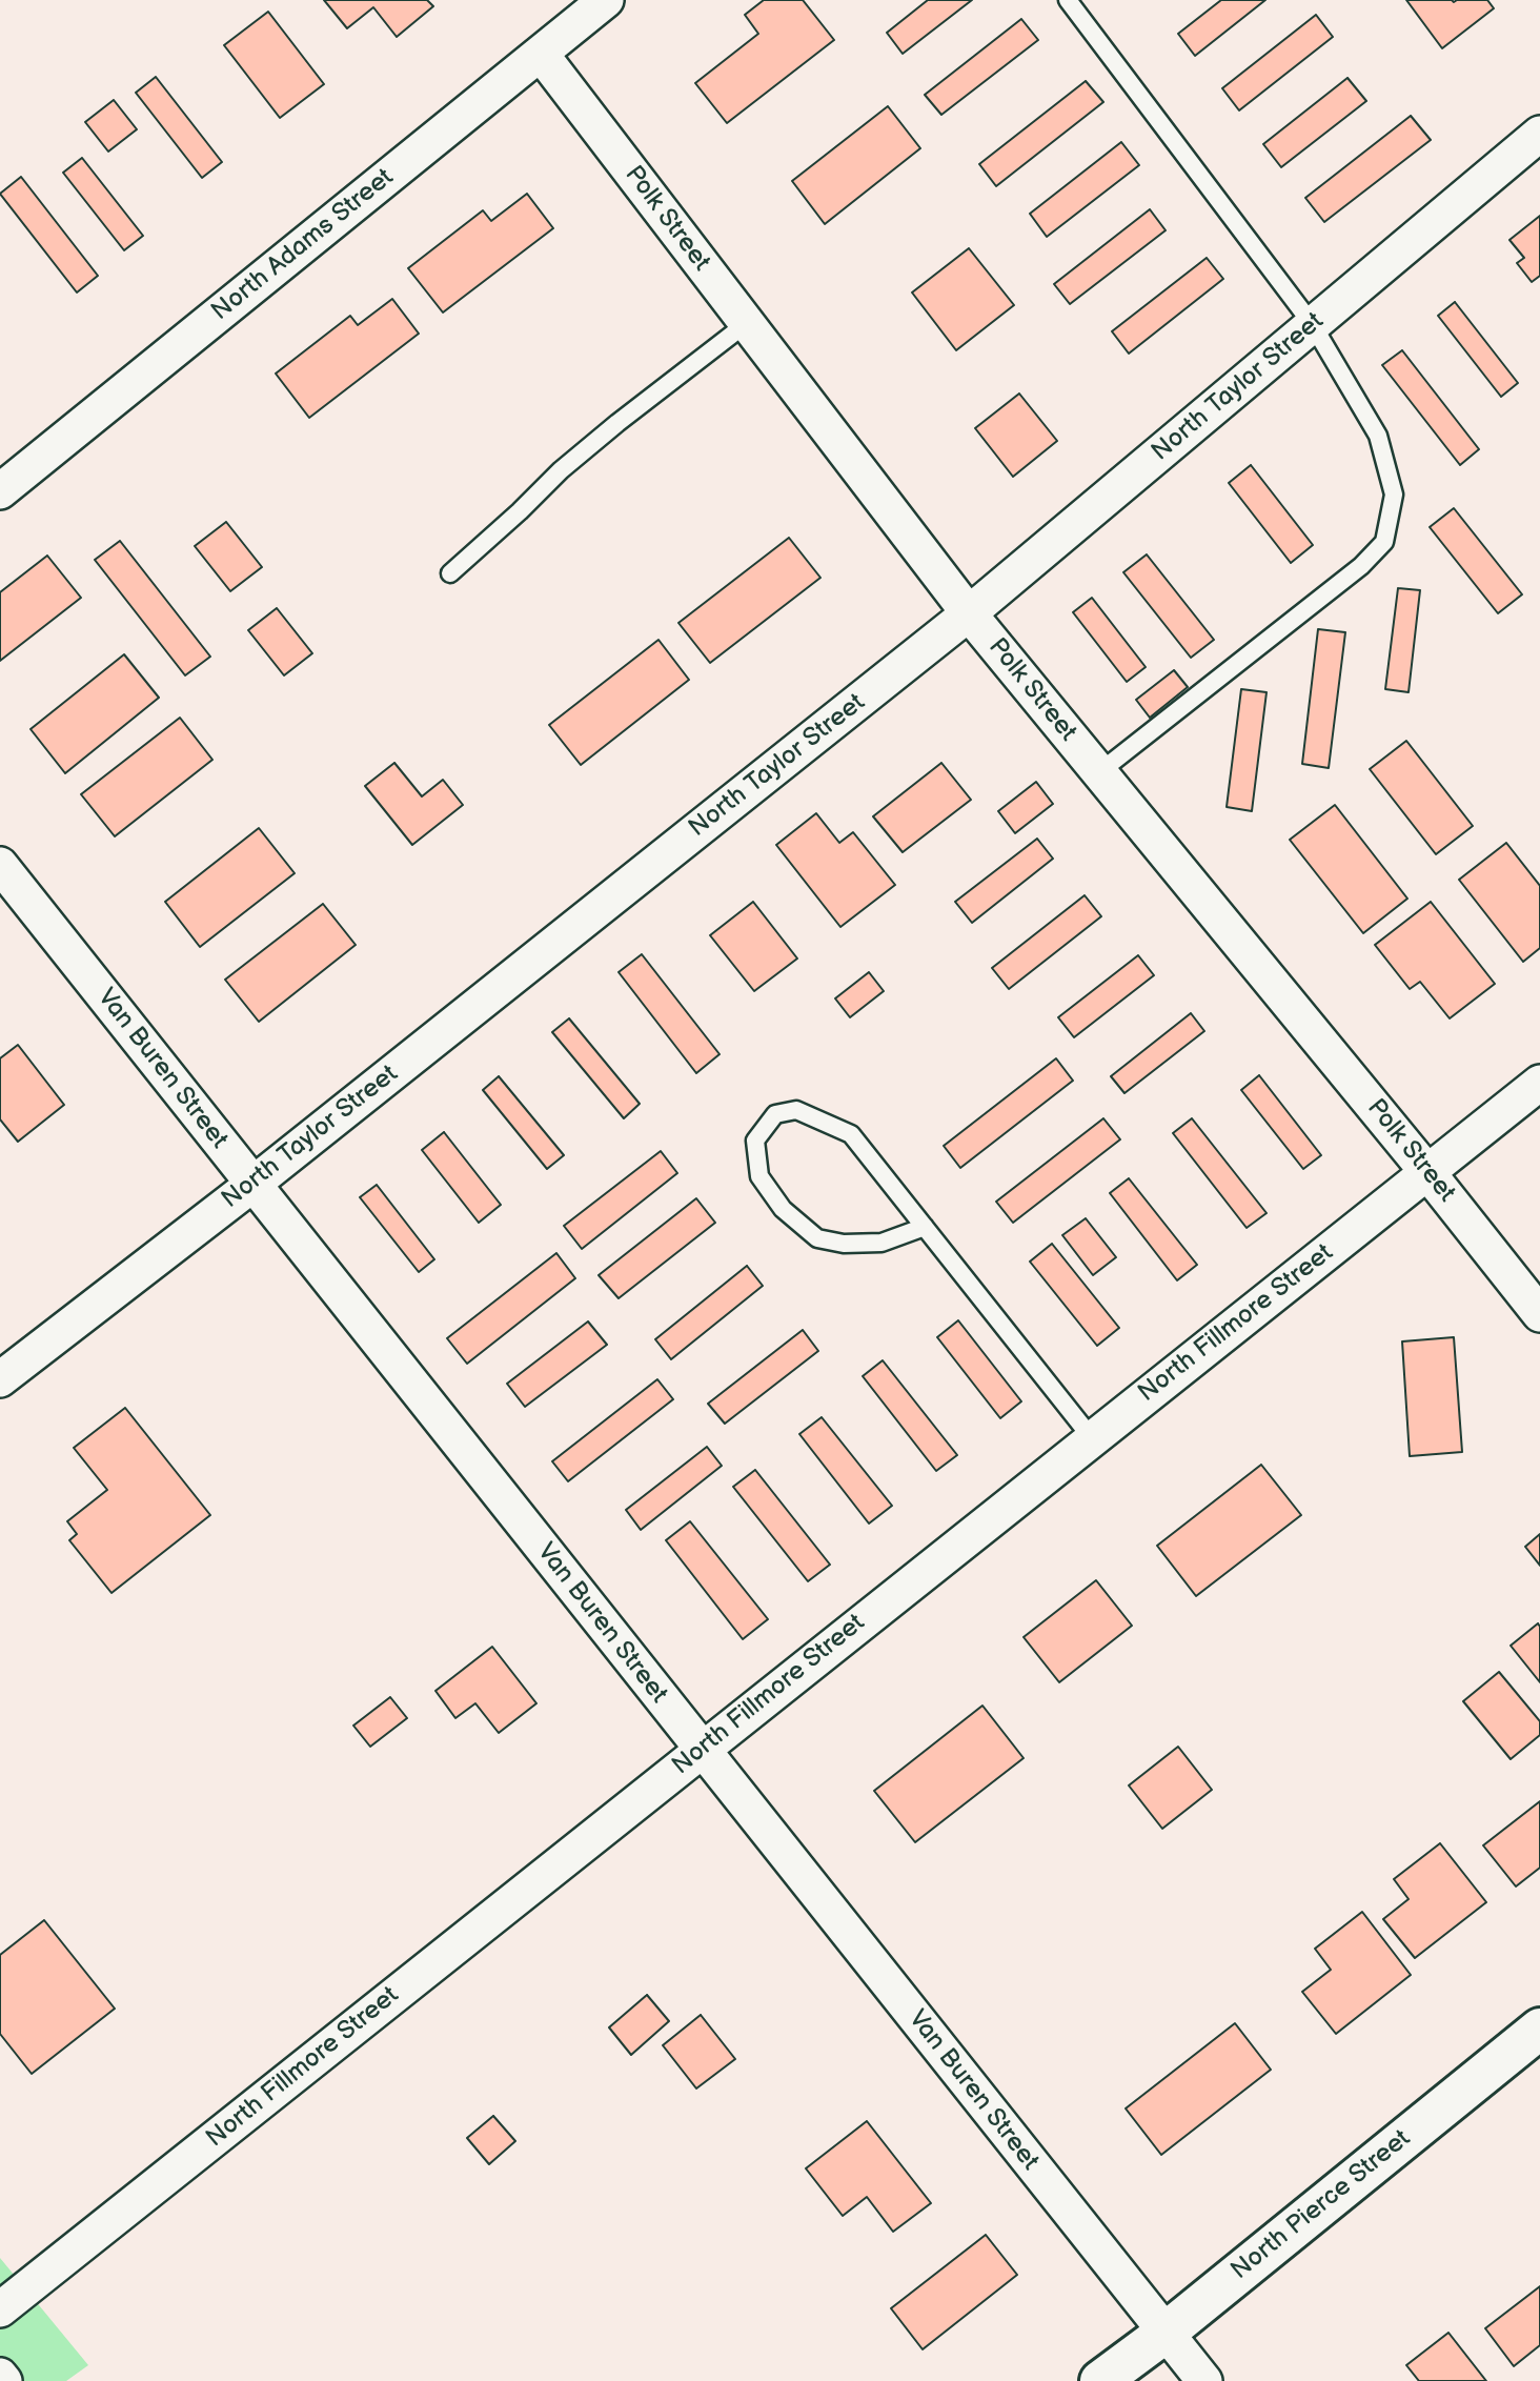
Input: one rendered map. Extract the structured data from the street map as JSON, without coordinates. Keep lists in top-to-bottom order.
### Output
{
  "streets": {
    "main road": ["North Pierce Street"],
    "street": [
      "Polk Street",
      "North Adams Street",
      "North Taylor Street",
      "Van Buren Street",
      "North Fillmore Street"
    ]
  },
  "crossings": [
    ["Polk Street", "North Adams Street"],
    ["Polk Street", "North Taylor Street"],
    ["Polk Street", "North Fillmore Street"],
    ["North Taylor Street", "Van Buren Street"],
    ["Van Buren Street", "North Fillmore Street"],
    ["Van Buren Street", "North Pierce Street"]
  ]
}
